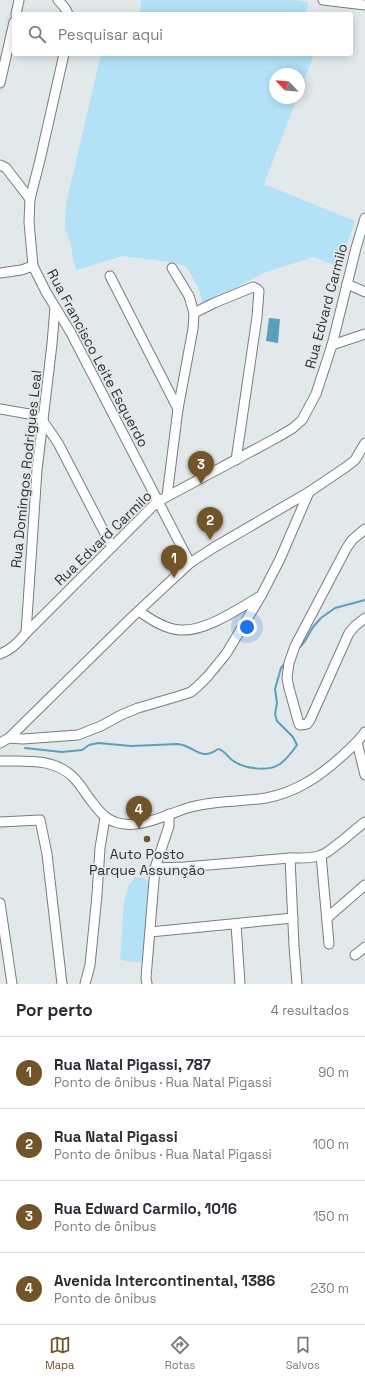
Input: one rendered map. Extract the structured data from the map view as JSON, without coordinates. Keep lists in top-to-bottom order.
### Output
{
  "streets": {
    "street": ["Rua Edvard Carmilo", "Rua Francisco Leite Esquerdo", "Rua Domingos Rodrigues Leal"]
  },
  "crossings": [
    ["Rua Edvard Carmilo", "Rua Francisco Leite Esquerdo"],
    ["Rua Edvard Carmilo", "Rua Domingos Rodrigues Leal"],
    ["Rua Francisco Leite Esquerdo", "Rua Domingos Rodrigues Leal"]
  ],
  "places": ["Auto Posto Parque Assunção"],
  "north": "top left",
  "page": {
    "search": "Pesquisar aqui",
    "pins": [
      "3",
      "2",
      "1",
      "4"
    ],
    "heading": ["Por perto", "4 resultados"],
    "list": [
      {
        "mark": "1",
        "name": "Rua Natal Pigassi, 787",
        "note": "Ponto de ônibus · Rua Natal Pigassi",
        "value": "90 m"
      },
      {
        "mark": "2",
        "name": "Rua Natal Pigassi",
        "note": "Ponto de ônibus · Rua Natal Pigassi",
        "value": "100 m"
      },
      {
        "mark": "3",
        "name": "Rua Edward Carmilo, 1016",
        "note": "Ponto de ônibus",
        "value": "150 m"
      },
      {
        "mark": "4",
        "name": "Avenida Intercontinental, 1386",
        "note": "Ponto de ônibus",
        "value": "230 m"
      }
    ],
    "nav": ["Mapa", "Rotas", "Salvos"]
  }
}
